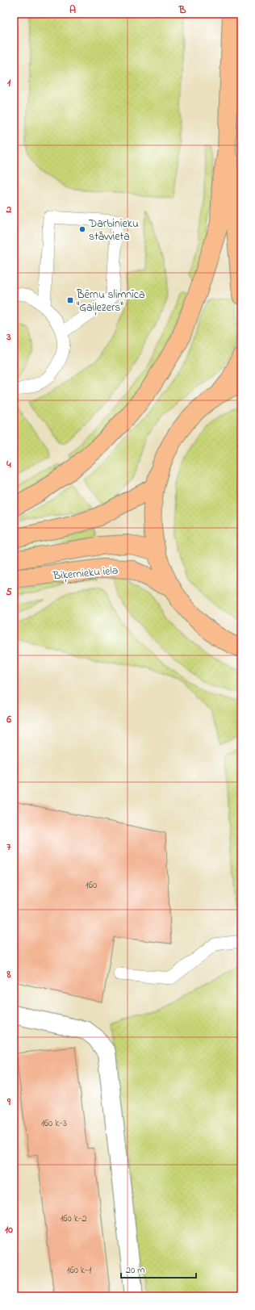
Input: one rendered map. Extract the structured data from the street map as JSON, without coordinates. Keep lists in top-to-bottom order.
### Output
{
  "streets": {
    "main road": ["Biķernieku iela"]
  },
  "places": {
    "other": ["Darbinieku stāvvieta"],
    "transit": ["Bērnu slimnīca \"Gaiļezers\""]
  },
  "house_numbers": [
    "160",
    "160 k-3",
    "160 k-2",
    "160 k-1"
  ],
  "scale_bar": "20 m",
  "grid": {
    "columns": ["A", "B"],
    "rows": [
      "1",
      "2",
      "3",
      "4",
      "5",
      "6",
      "7",
      "8",
      "9",
      "10"
    ]
  }
}
